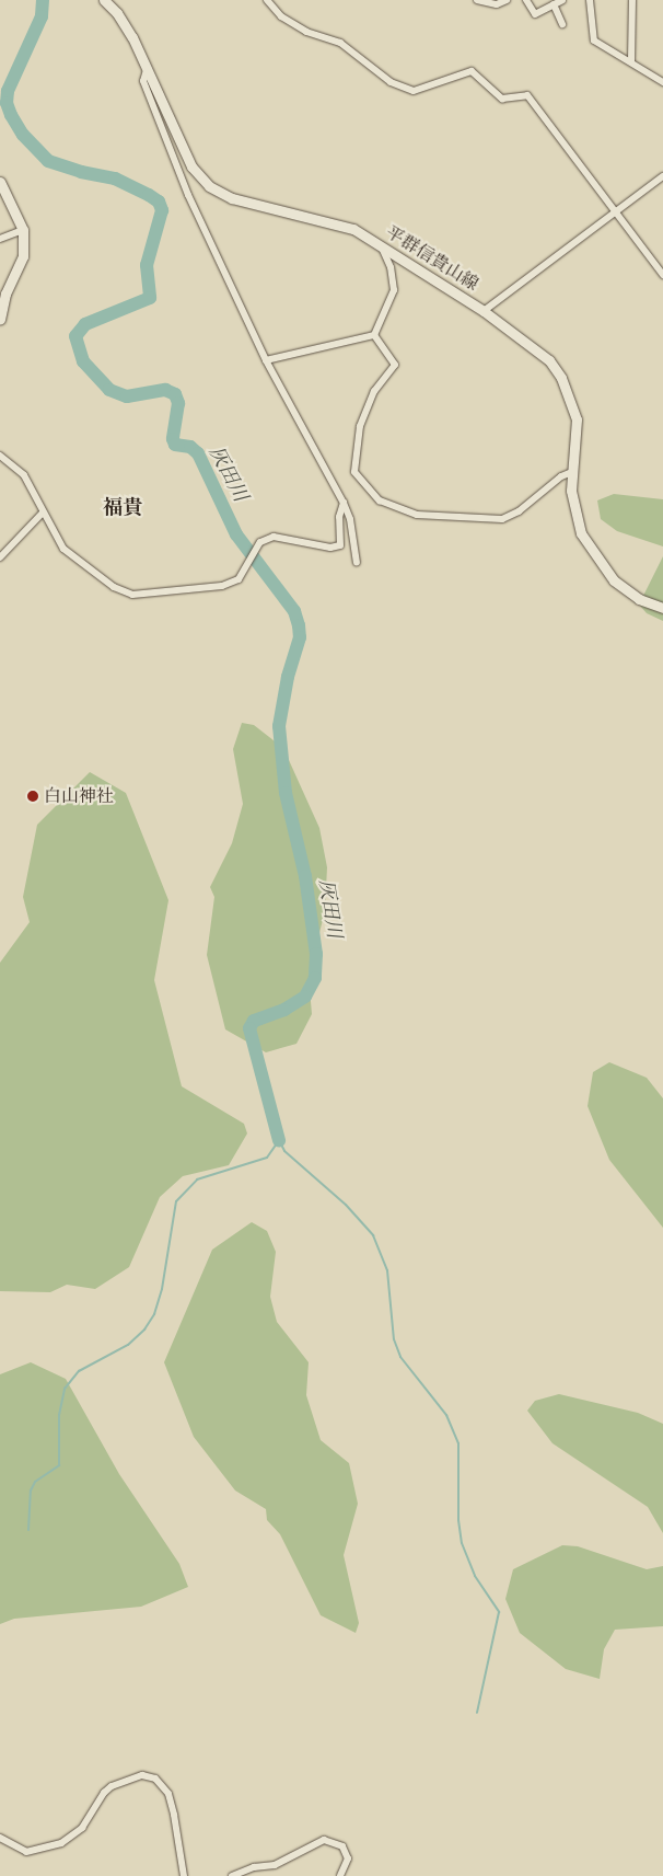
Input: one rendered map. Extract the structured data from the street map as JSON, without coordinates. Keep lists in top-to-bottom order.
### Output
{
  "streets": {
    "main road": ["平群信貴山線"]
  },
  "districts": ["福貴"],
  "water": ["灰田川"],
  "places": ["白山神社"]
}
